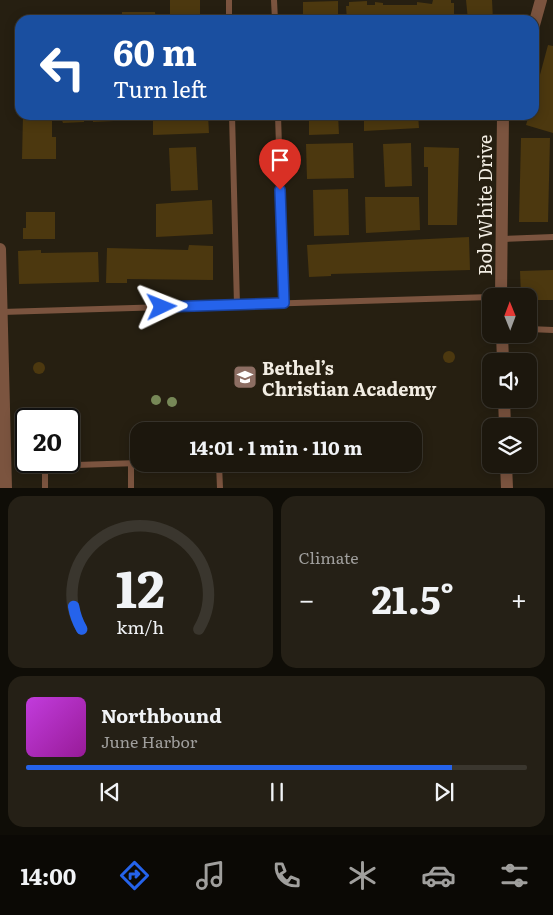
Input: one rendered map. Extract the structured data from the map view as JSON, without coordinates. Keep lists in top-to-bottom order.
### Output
{
  "streets": {
    "street": ["Bob White Drive"]
  },
  "places": {
    "school or university": ["Bethel’s Christian Academy"]
  },
  "north": "top",
  "page": {
    "turn": ["60 m", "Turn left"],
    "limit": "20",
    "trip": "14:01 · 1 min · 110 m",
    "tile": "Climate",
    "heat": ["−", "21.5°", "+"],
    "song": ["Northbound", "June Harbor"],
    "tabs": "14:00",
    "gauge": ["12", "km/h"]
  }
}
